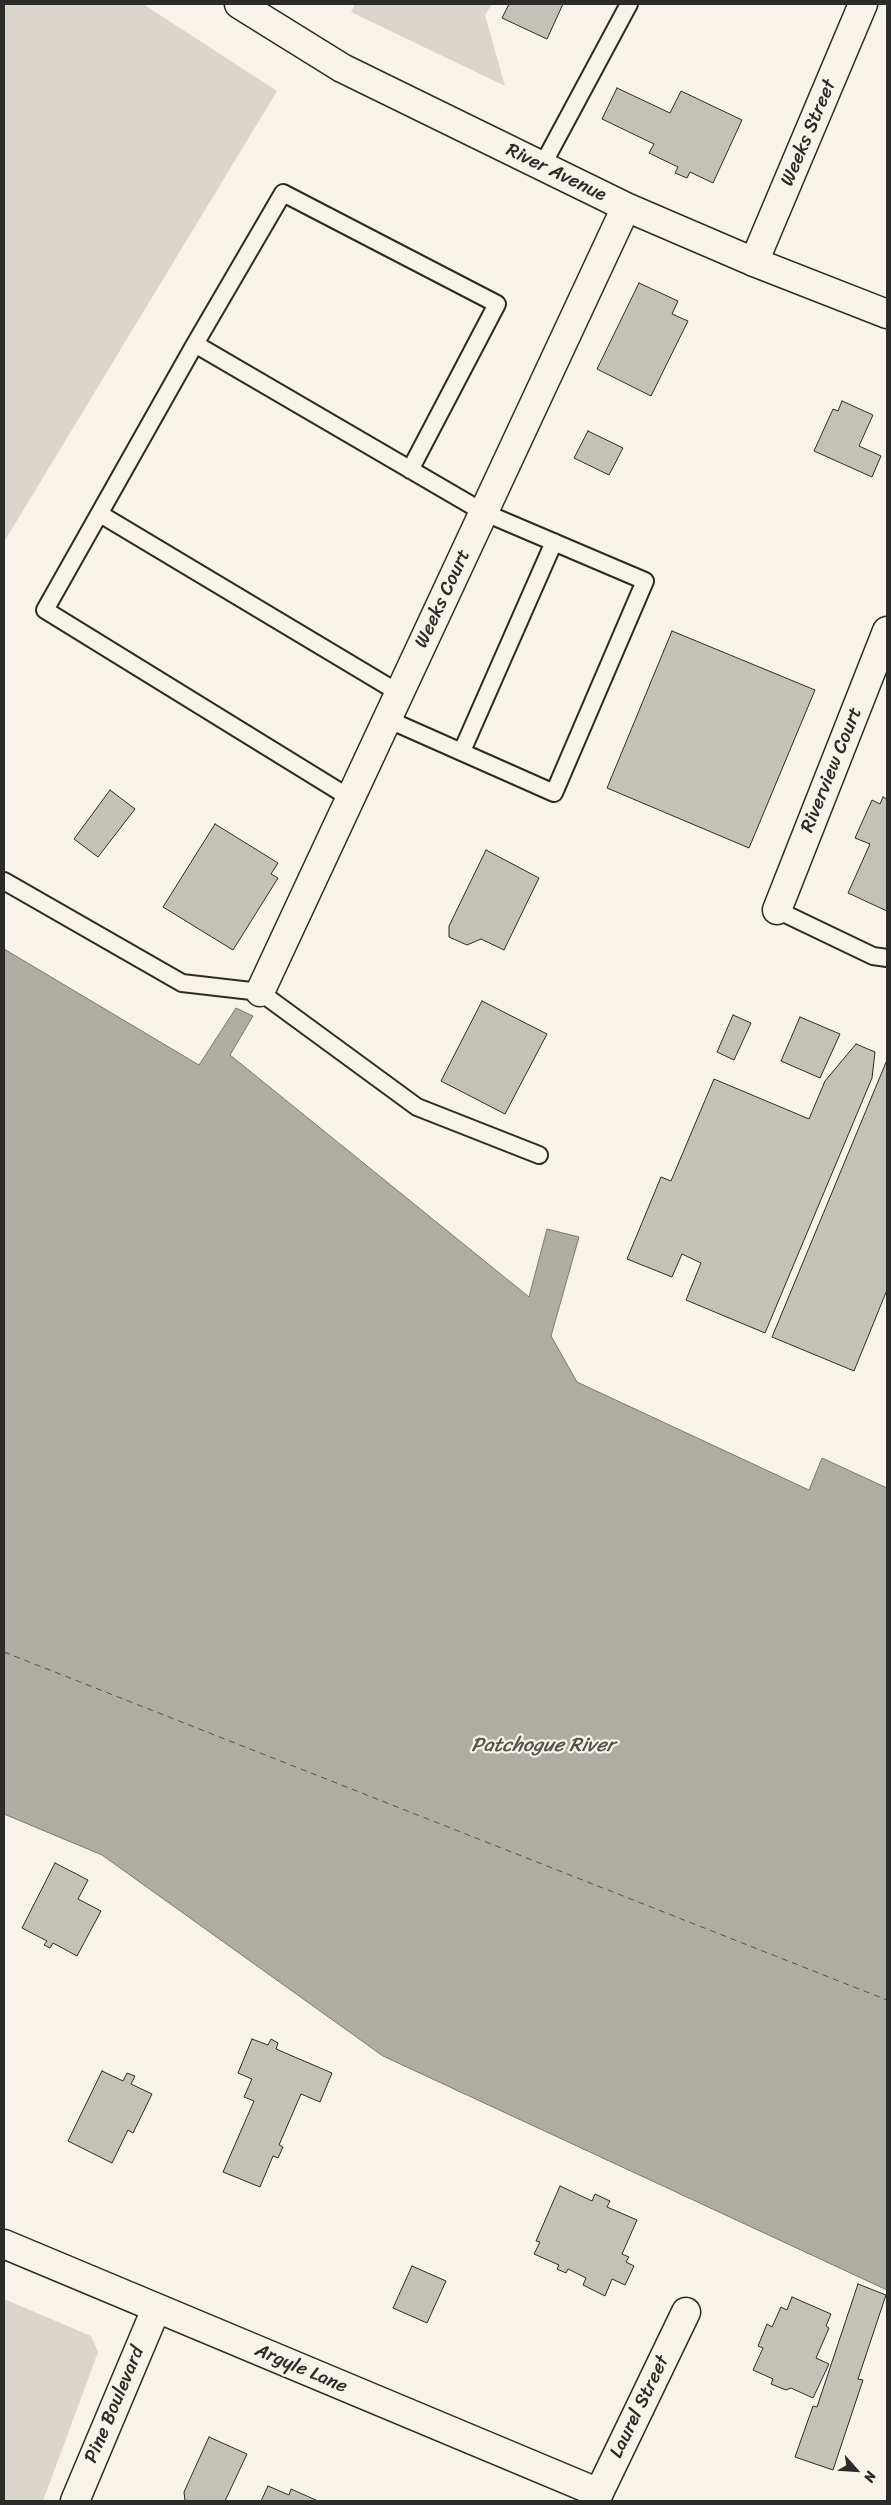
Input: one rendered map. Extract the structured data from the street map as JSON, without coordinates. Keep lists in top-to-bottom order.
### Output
{
  "streets": {
    "street": [
      "Weeks Street",
      "River Avenue",
      "Weeks Court",
      "Riverview Court",
      "Argyle Lane",
      "Pine Boulevard",
      "Laurel Street"
    ]
  },
  "crossings": [
    ["Weeks Street", "River Avenue"],
    ["River Avenue", "Weeks Court"],
    ["Argyle Lane", "Pine Boulevard"],
    ["Argyle Lane", "Laurel Street"]
  ],
  "water": ["Patchogue River"],
  "north": "bottom right"
}
